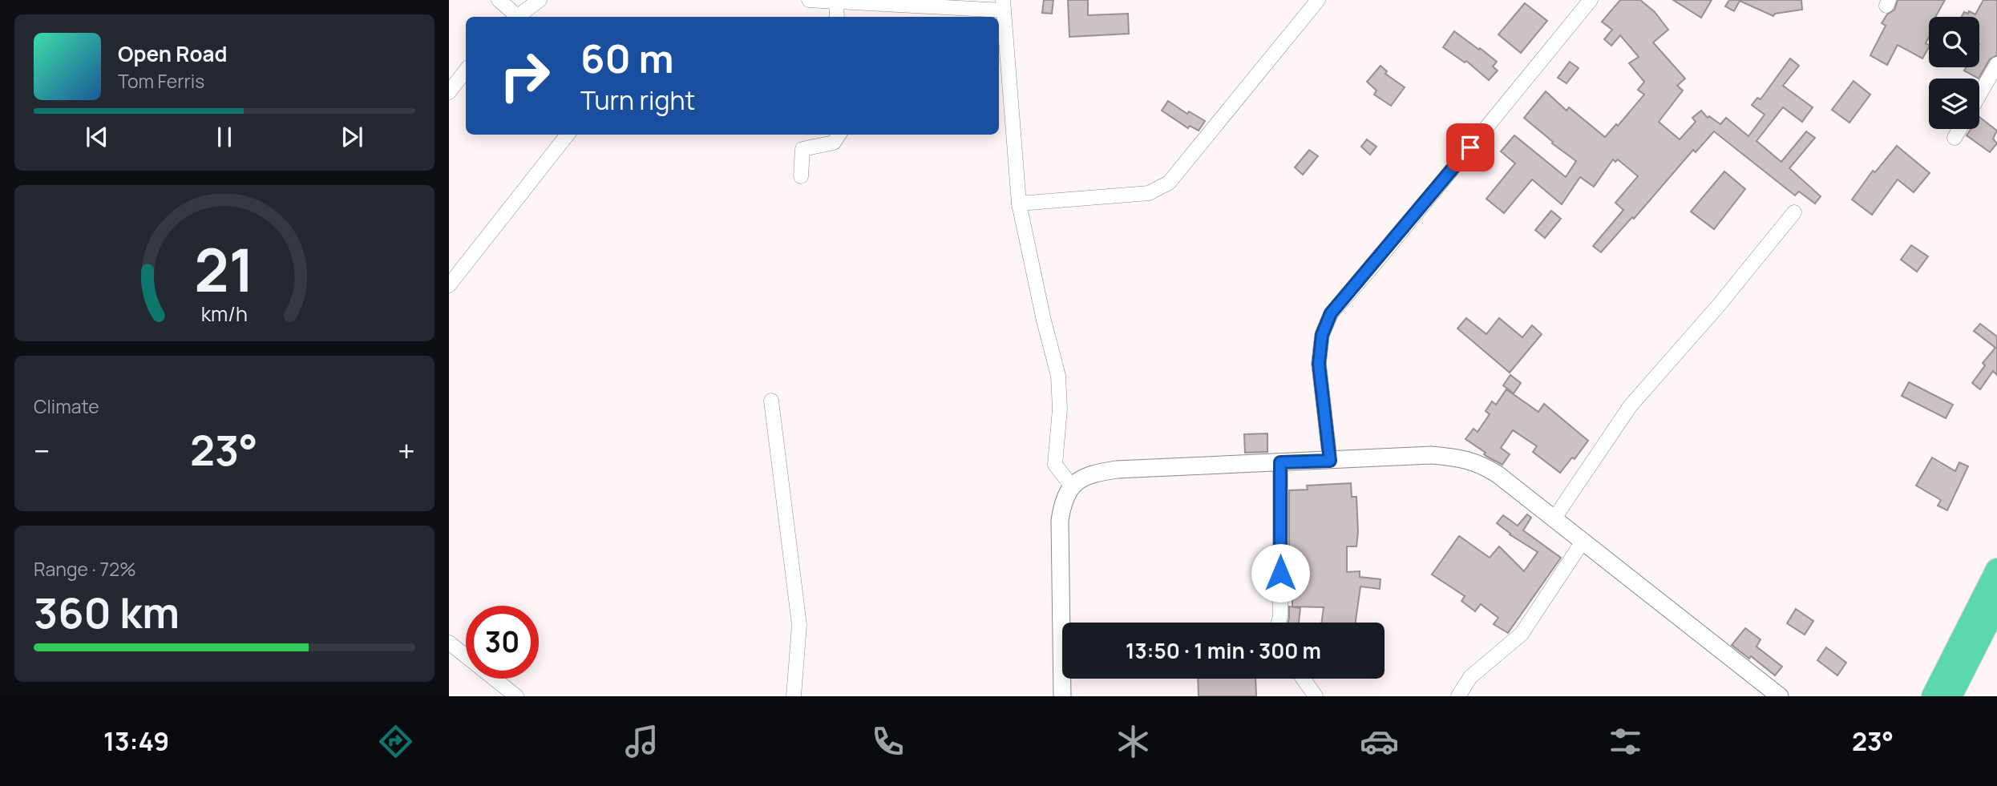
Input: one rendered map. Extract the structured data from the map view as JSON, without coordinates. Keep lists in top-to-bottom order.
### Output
{
  "page": {
    "turn": ["60 m", "Turn right"],
    "song": ["Open Road", "Tom Ferris"],
    "tile": [
      "Climate",
      ["Range · 72%", "360 km"]
    ],
    "heat": ["−", "23°", "+"],
    "limit": "30",
    "trip": "13:50 · 1 min · 300 m",
    "tabs": ["13:49", "23°"],
    "gauge": ["21", "km/h"]
  }
}
